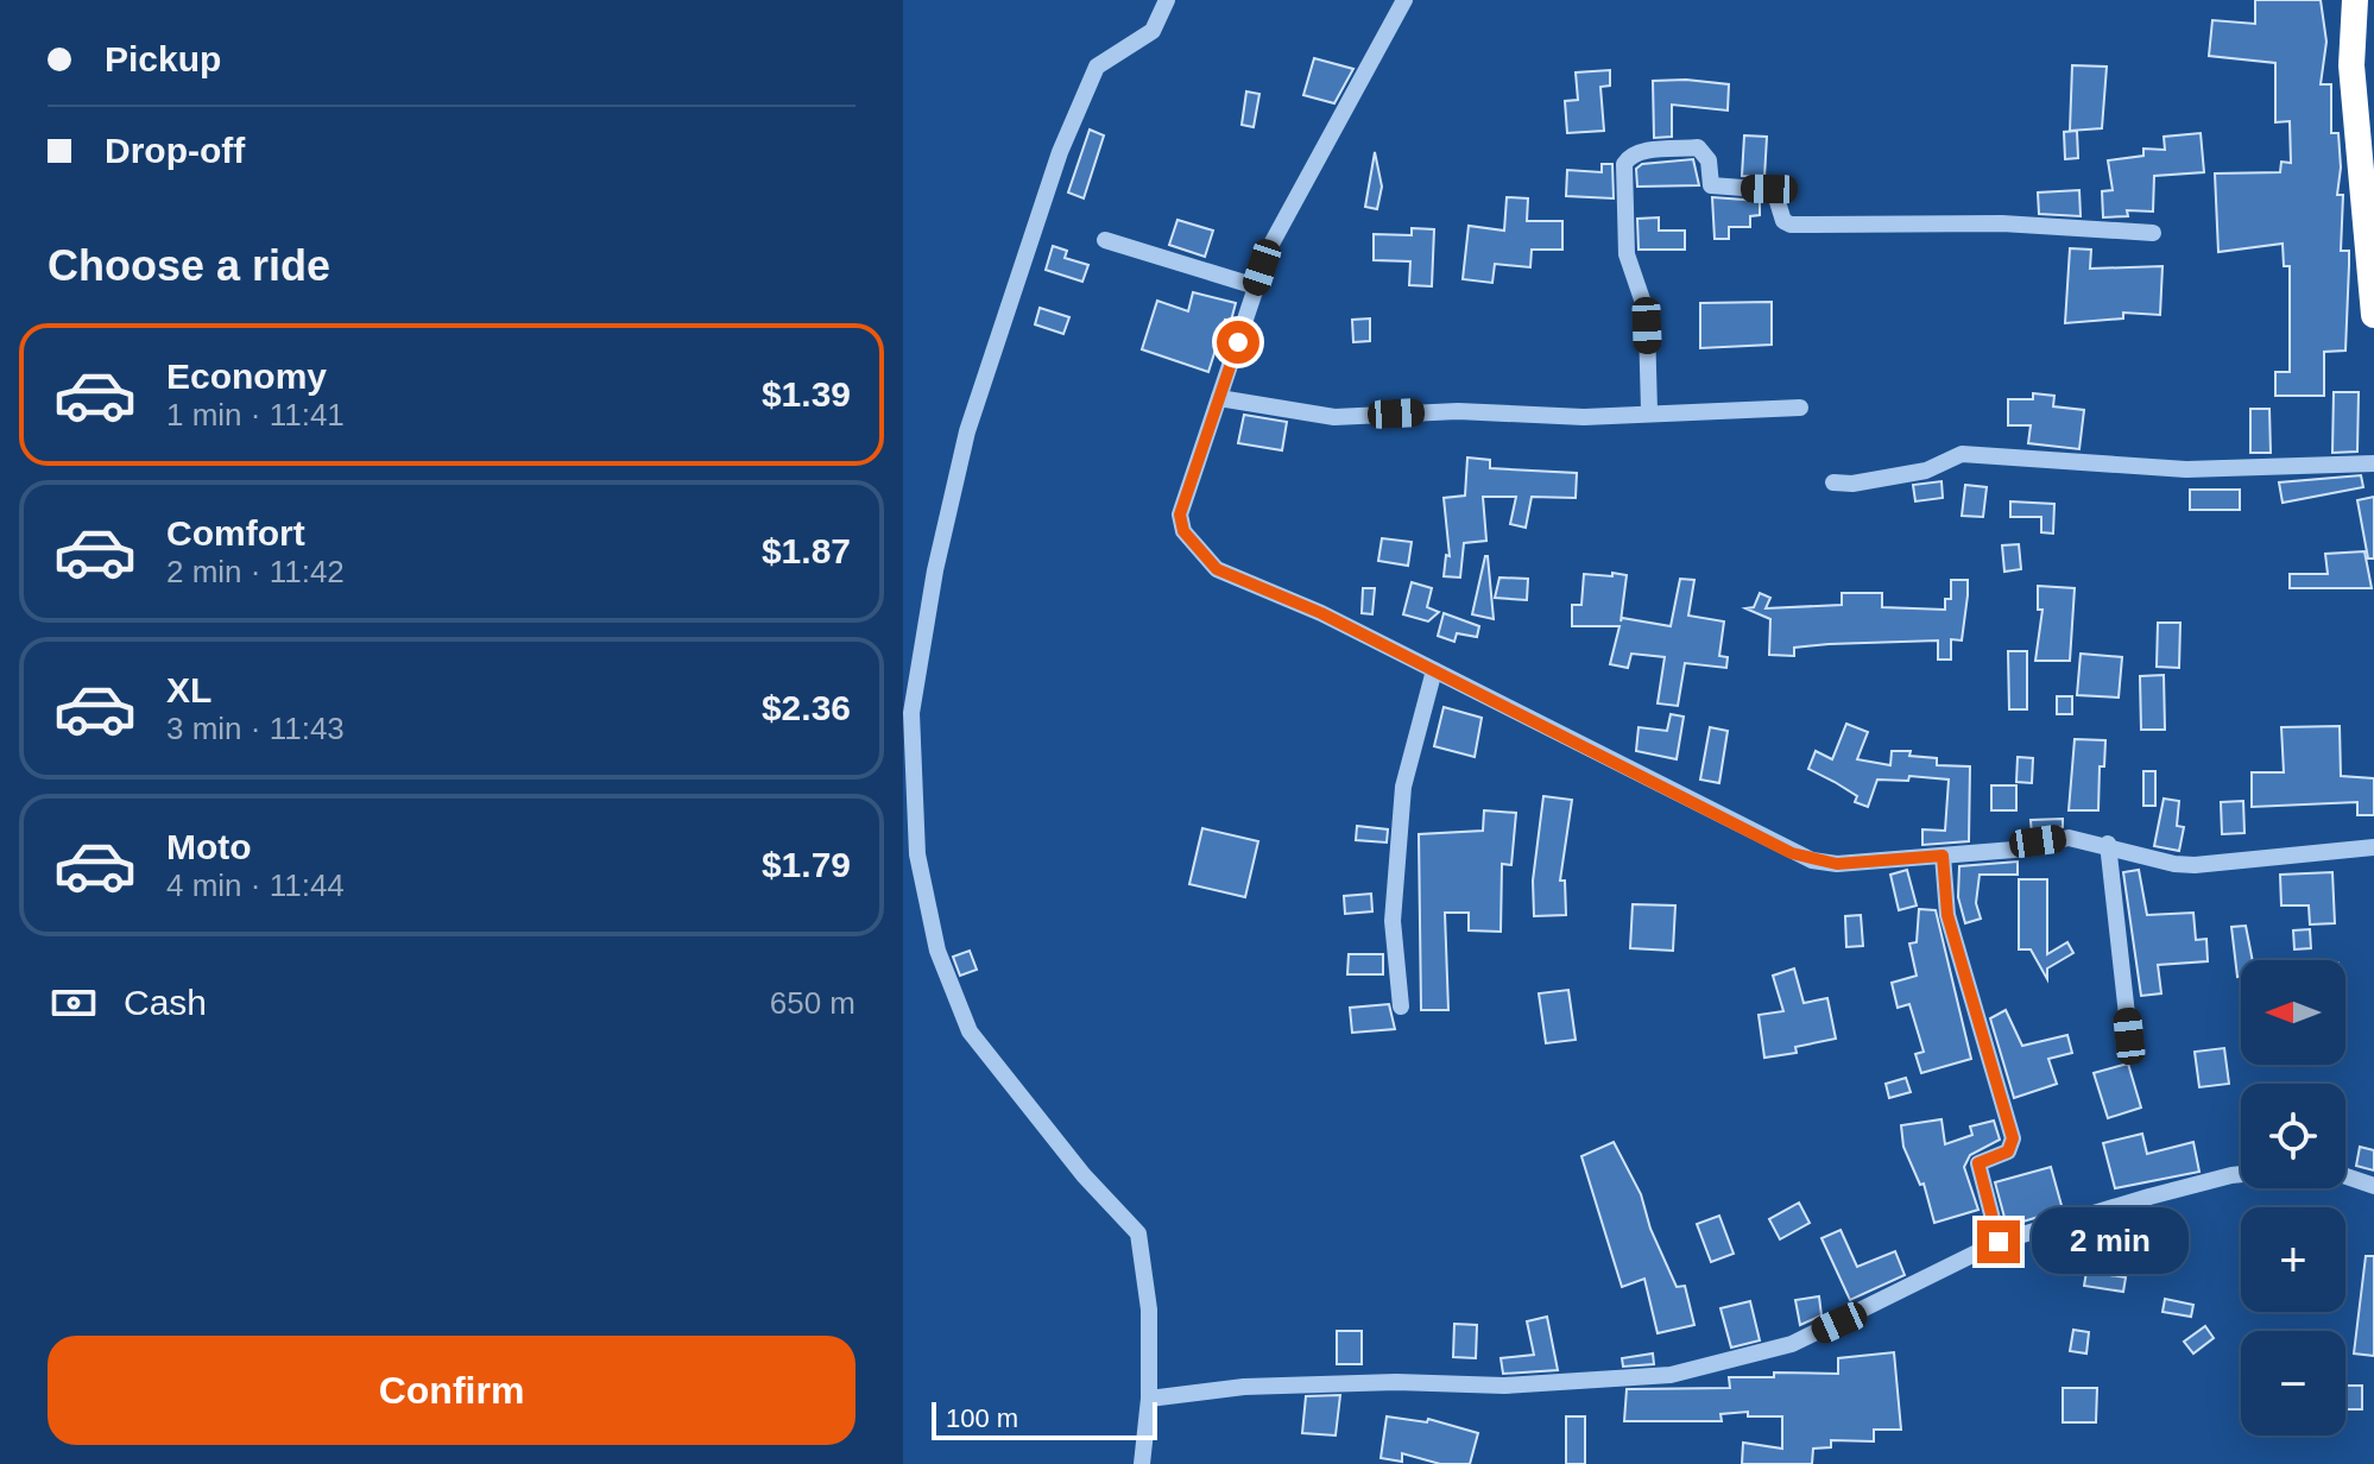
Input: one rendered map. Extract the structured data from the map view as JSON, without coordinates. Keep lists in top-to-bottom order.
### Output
{
  "scale_bar": "100 m",
  "north": "left",
  "page": {
    "banner": ["Pickup", "Drop-off"],
    "heading": "Choose a ride",
    "list": [
      {
        "name": "Economy",
        "note": "1 min · 11:41",
        "value": "$1.39"
      },
      {
        "name": "Comfort",
        "note": "2 min · 11:42",
        "value": "$1.87"
      },
      {
        "name": "XL",
        "note": "3 min · 11:43",
        "value": "$2.36"
      },
      {
        "name": "Moto",
        "note": "4 min · 11:44",
        "value": "$1.79"
      }
    ],
    "pay": ["Cash", "650 m"],
    "map_buttons": ["+", "−"],
    "bubble": "2 min",
    "buttons": "Confirm",
    "scale": "100 m"
  }
}
